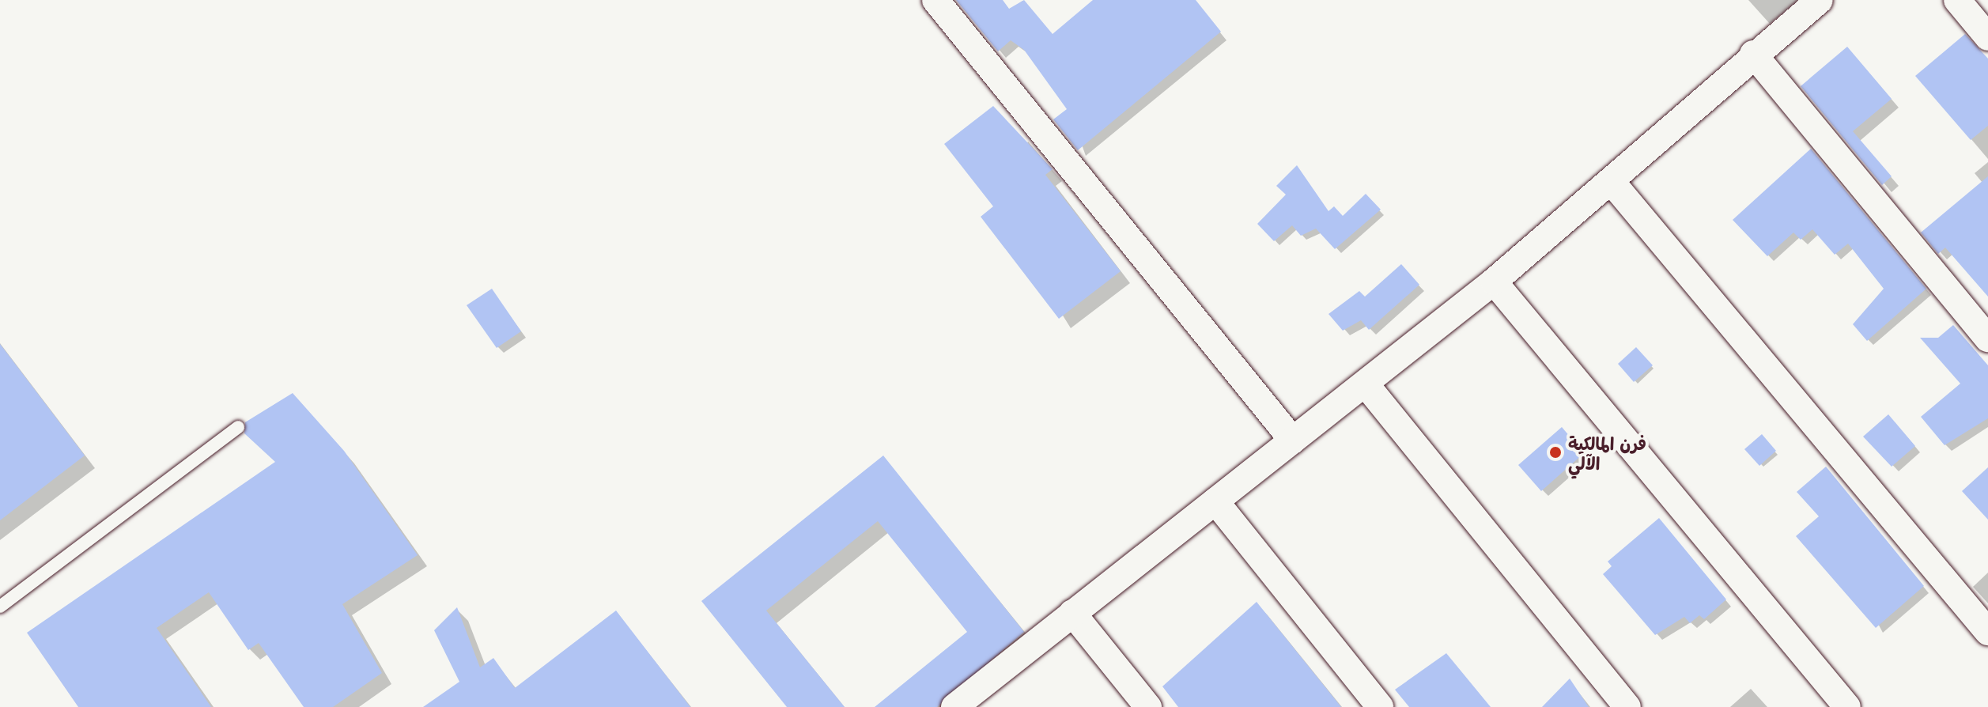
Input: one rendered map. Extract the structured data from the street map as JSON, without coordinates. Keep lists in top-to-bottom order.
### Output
{
  "places": ["فرن المالكية الآلي"]
}
